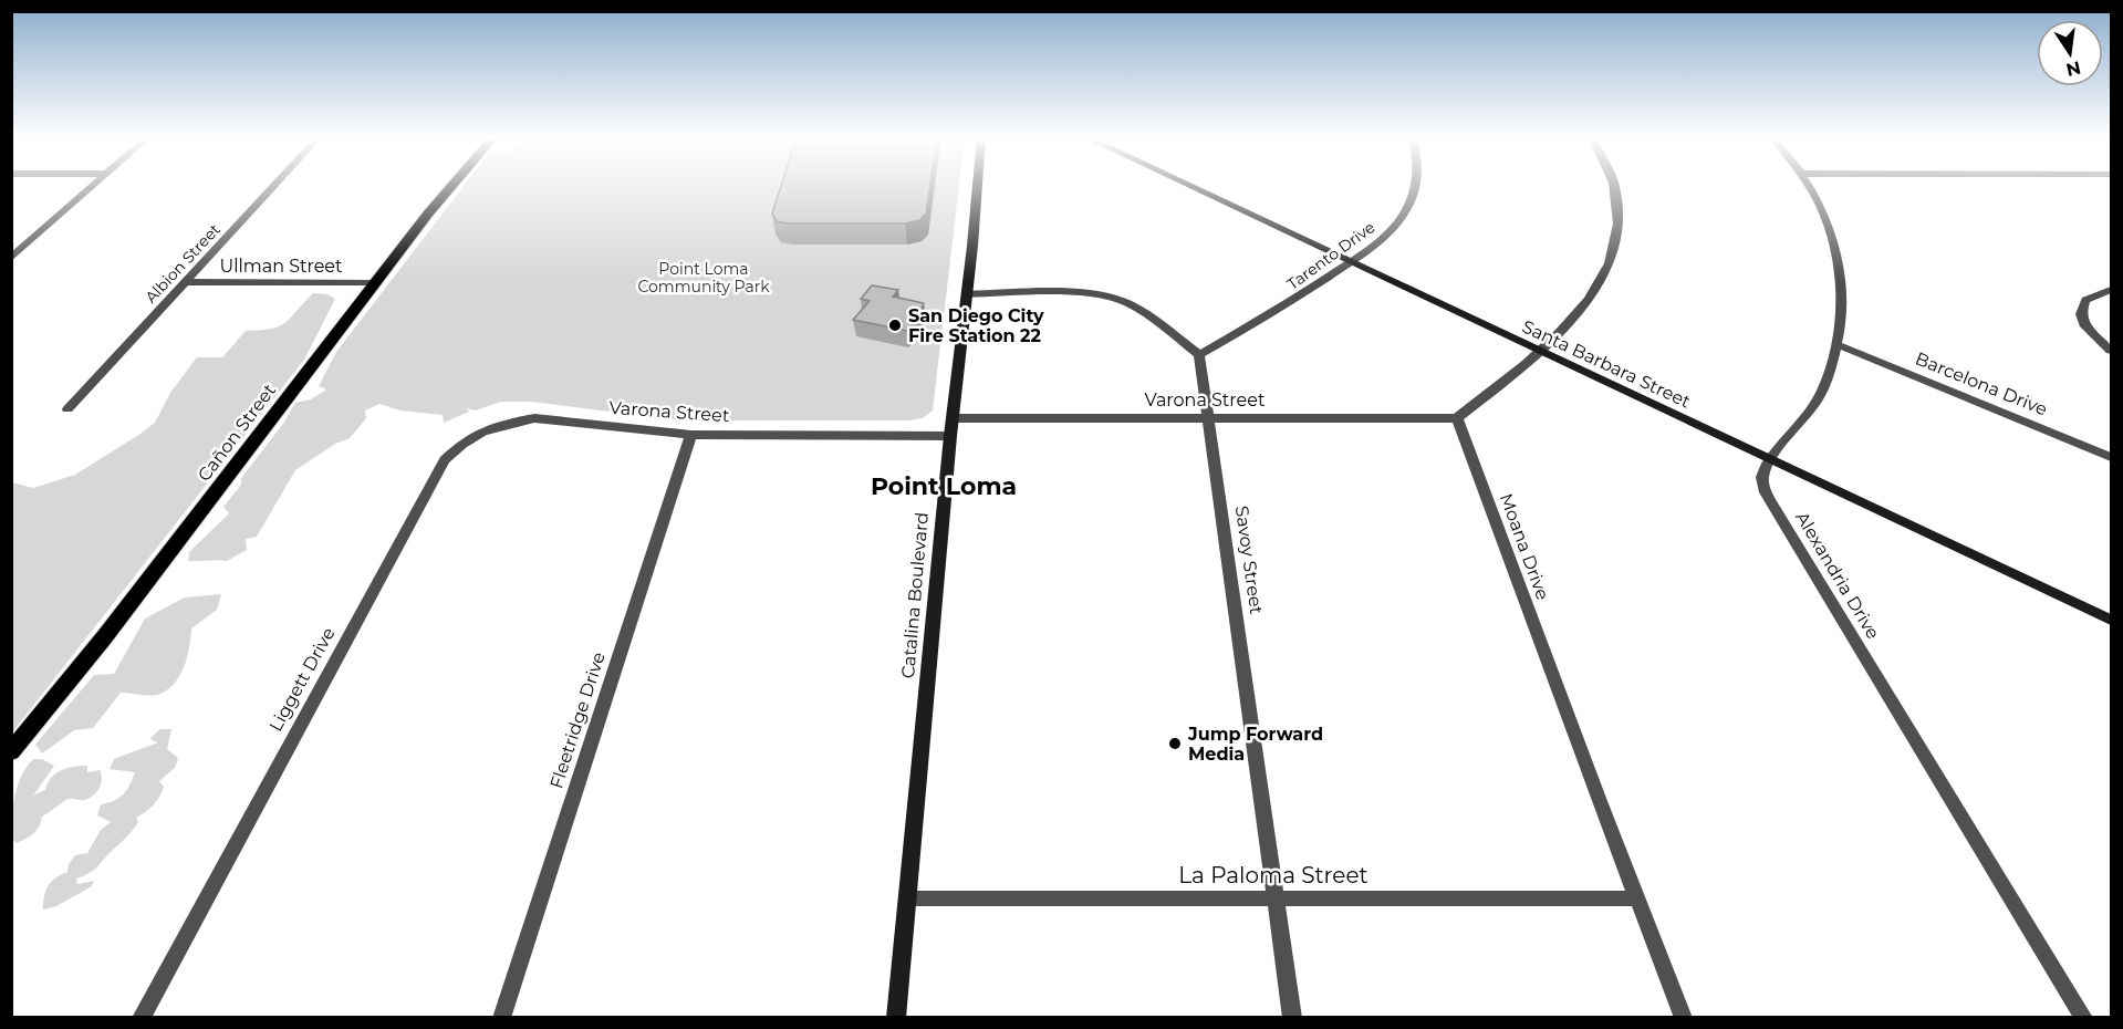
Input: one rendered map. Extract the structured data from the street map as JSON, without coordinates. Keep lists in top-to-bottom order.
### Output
{
  "streets": {
    "main road": ["Cañon Street"],
    "street": [
      "Tarento Drive",
      "Albion Street",
      "Ullman Street",
      "Santa Barbara Street",
      "Barcelona Drive",
      "Varona Street",
      "Moana Drive",
      "Savoy Street",
      "Alexandria Drive",
      "Catalina Boulevard",
      "Liggett Drive",
      "Fleetridge Drive",
      "La Paloma Street"
    ]
  },
  "crossings": [
    ["Tarento Drive", "Santa Barbara Street"],
    ["Tarento Drive", "Savoy Street"],
    ["Albion Street", "Ullman Street"],
    ["Ullman Street", "Cañon Street"],
    ["Santa Barbara Street", "Alexandria Drive"],
    ["Barcelona Drive", "Alexandria Drive"],
    ["Varona Street", "Moana Drive"],
    ["Varona Street", "Savoy Street"],
    ["Varona Street", "Catalina Boulevard"],
    ["Varona Street", "Liggett Drive"],
    ["Varona Street", "Fleetridge Drive"],
    ["Moana Drive", "La Paloma Street"],
    ["Savoy Street", "La Paloma Street"],
    ["Catalina Boulevard", "La Paloma Street"]
  ],
  "districts": ["Point Loma"],
  "parks": ["Point Loma Community Park"],
  "places": ["San Diego City Fire Station 22", "Jump Forward Media"],
  "north": "bottom"
}
